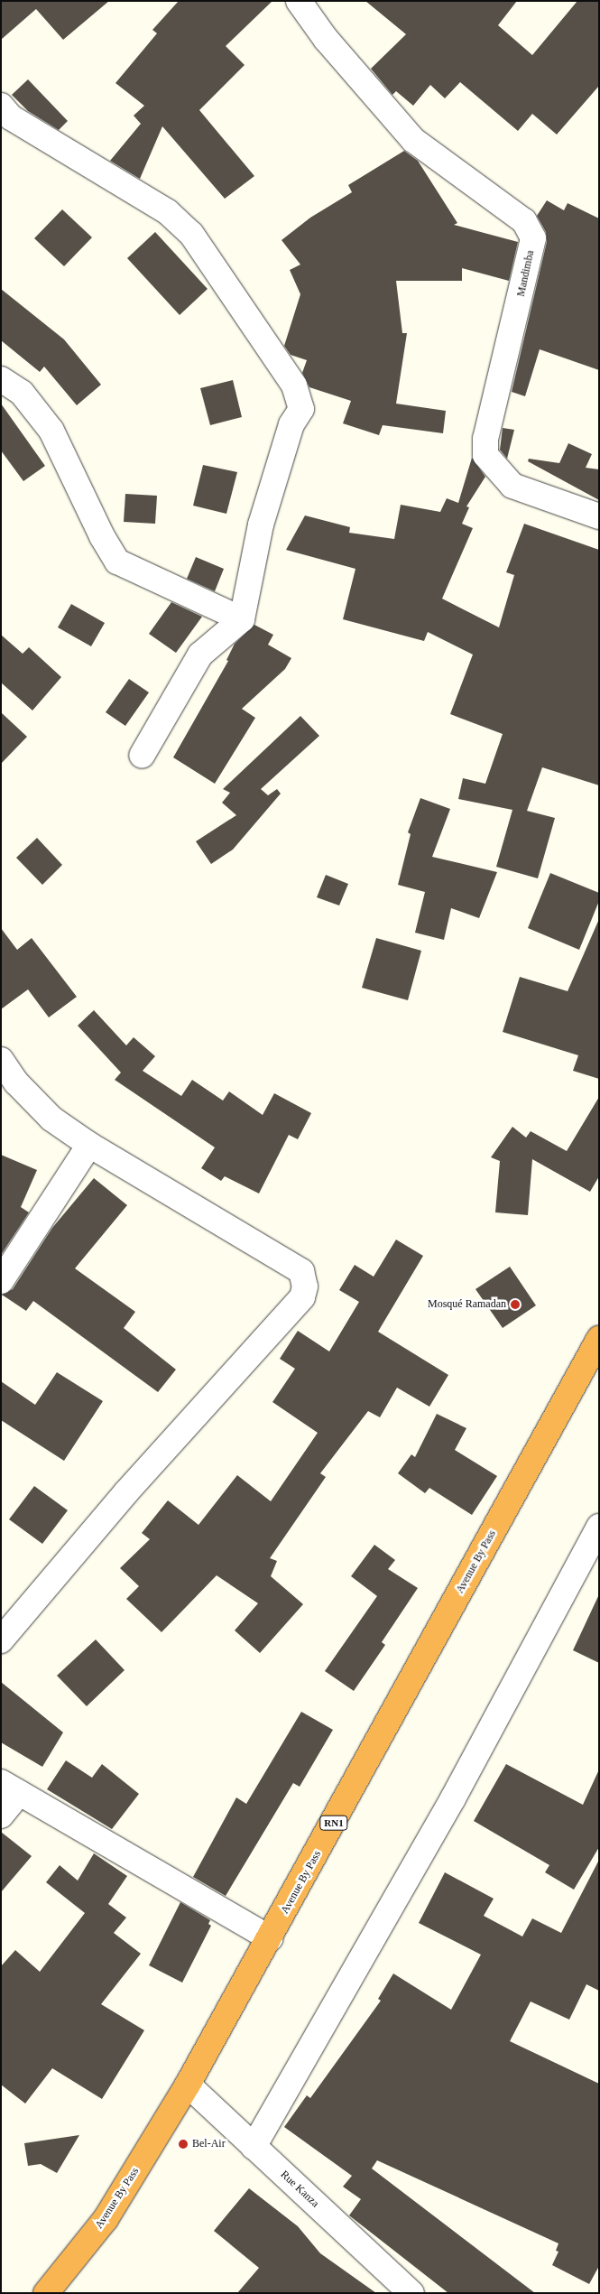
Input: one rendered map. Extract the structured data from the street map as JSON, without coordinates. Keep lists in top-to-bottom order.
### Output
{
  "streets": {
    "highway": ["Avenue By Pass", "RN1"],
    "street": ["Mandimba", "Rue Kanza"]
  },
  "crossings": [
    ["Avenue By Pass", "Rue Kanza"]
  ],
  "places": ["Mosqué Ramadan", "Bel-Air"]
}
